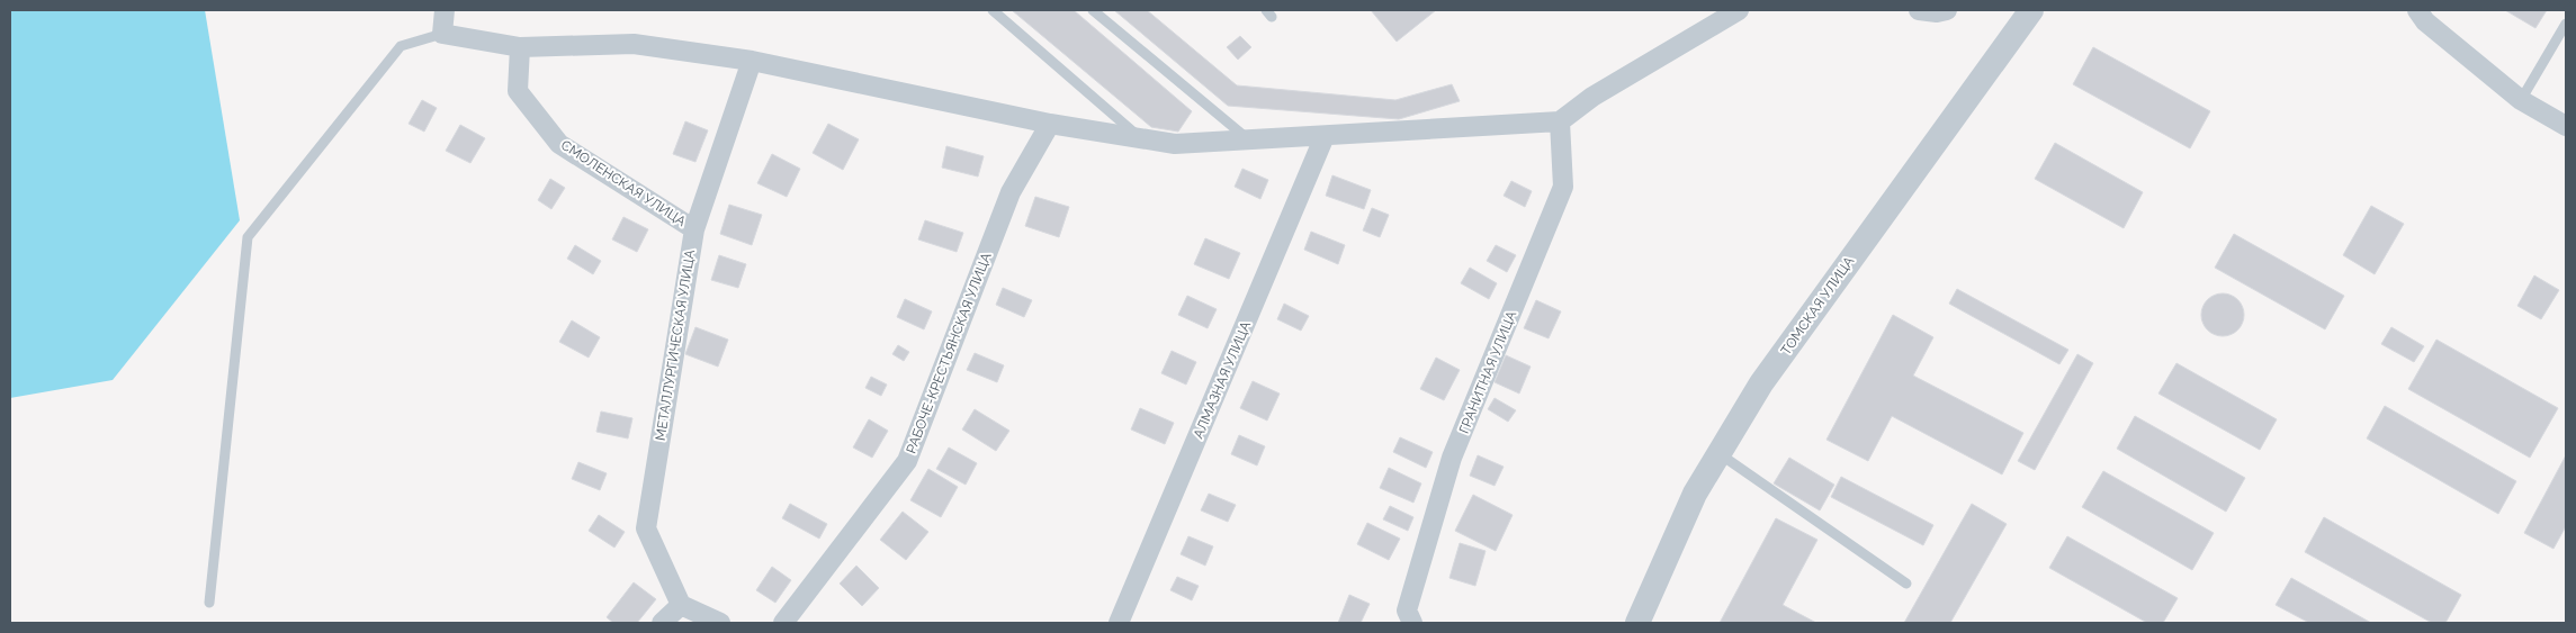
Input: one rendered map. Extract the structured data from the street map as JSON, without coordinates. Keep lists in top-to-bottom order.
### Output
{
  "streets": {
    "street": [
      "СМОЛЕНСКАЯ УЛИЦА",
      "ТОМСКАЯ УЛИЦА",
      "МЕТАЛЛУРГИЧЕСКАЯ УЛИЦА",
      "РАБОЧЕ-КРЕСТЬЯНСКАЯ УЛИЦА",
      "ГРАНИТНАЯ УЛИЦА",
      "АЛМАЗНАЯ УЛИЦА"
    ]
  },
  "crossings": [
    ["СМОЛЕНСКАЯ УЛИЦА", "МЕТАЛЛУРГИЧЕСКАЯ УЛИЦА"]
  ]
}
